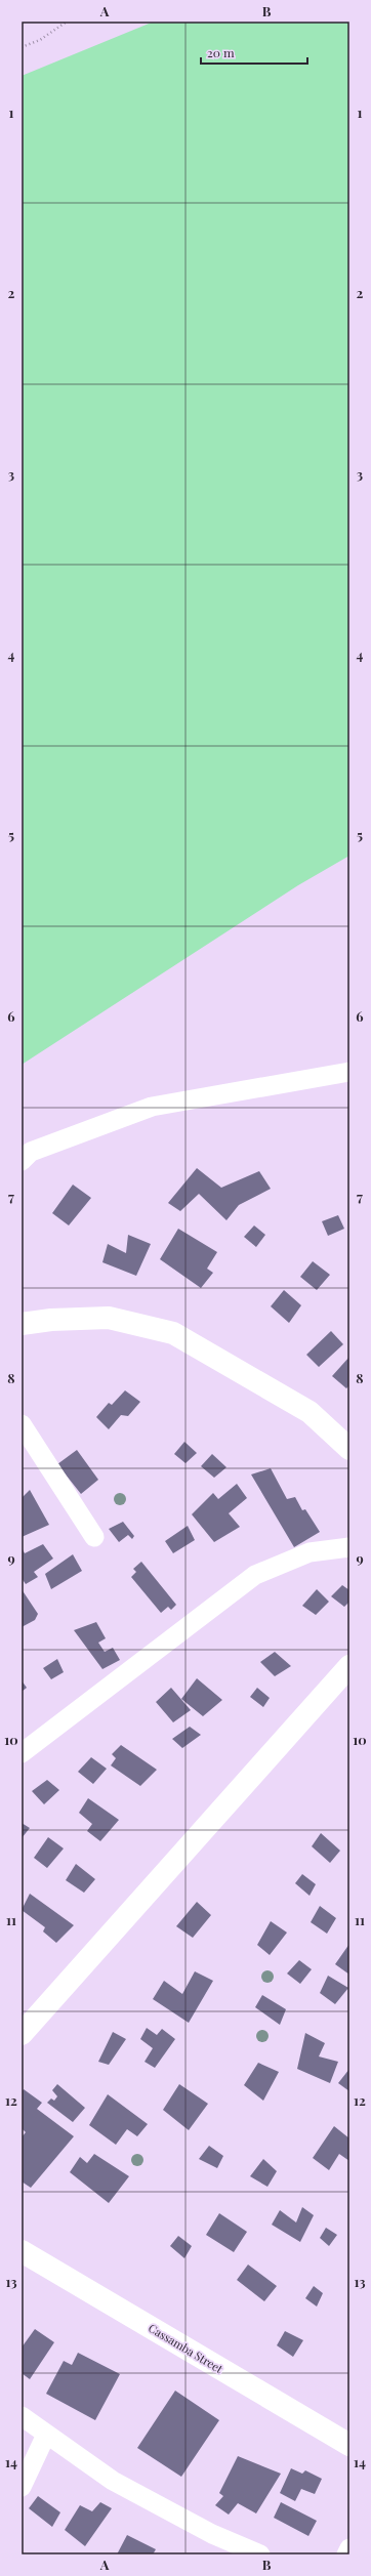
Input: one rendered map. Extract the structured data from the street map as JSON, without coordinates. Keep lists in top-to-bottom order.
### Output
{
  "streets": {
    "street": ["Cassamba Street"]
  },
  "scale_bar": "20 m",
  "grid": {
    "columns": ["A", "B"],
    "rows": [
      "1",
      "2",
      "3",
      "4",
      "5",
      "6",
      "7",
      "8",
      "9",
      "10",
      "11",
      "12",
      "13",
      "14"
    ]
  }
}
